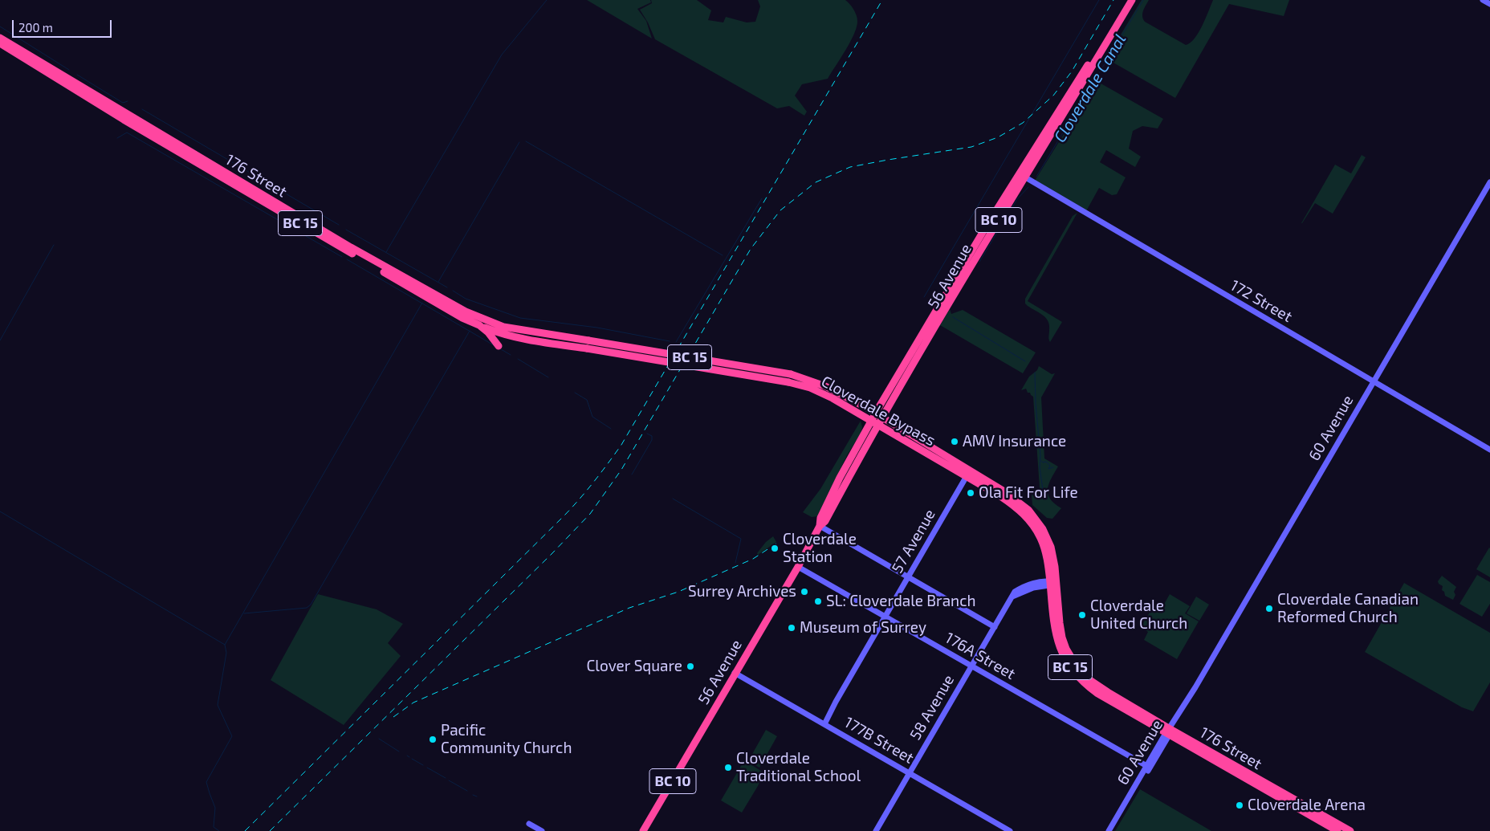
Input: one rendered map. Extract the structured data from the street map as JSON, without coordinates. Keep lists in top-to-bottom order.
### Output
{
  "streets": {
    "highway": [
      "176 Street",
      "BC 10",
      "BC 15",
      "56 Avenue",
      "Cloverdale Bypass"
    ],
    "street": [
      "172 Street",
      "60 Avenue",
      "57 Avenue",
      "176A Street",
      "58 Avenue",
      "177B Street"
    ]
  },
  "crossings": [
    ["176 Street", "BC 15"],
    ["176 Street", "Cloverdale Bypass"],
    ["176 Street", "60 Avenue"],
    ["BC 15", "Cloverdale Bypass"],
    ["BC 15", "60 Avenue"],
    ["56 Avenue", "172 Street"],
    ["56 Avenue", "Cloverdale Bypass"],
    ["56 Avenue", "176A Street"],
    ["56 Avenue", "177B Street"],
    ["172 Street", "60 Avenue"],
    ["Cloverdale Bypass", "60 Avenue"],
    ["Cloverdale Bypass", "57 Avenue"],
    ["Cloverdale Bypass", "58 Avenue"],
    ["60 Avenue", "176A Street"],
    ["57 Avenue", "176A Street"],
    ["57 Avenue", "177B Street"],
    ["176A Street", "58 Avenue"],
    ["58 Avenue", "177B Street"]
  ],
  "water": ["Cloverdale Canal"],
  "places": [
    "AMV Insurance",
    "Ola Fit For Life",
    "Cloverdale Station",
    "Surrey Archives",
    "SL: Cloverdale Branch",
    "Cloverdale Canadian Reformed Church",
    "Cloverdale United Church",
    "Museum of Surrey",
    "Clover Square",
    "Pacific Community Church",
    "Cloverdale Traditional School",
    "Cloverdale Arena"
  ],
  "scale_bar": "200 m"
}
